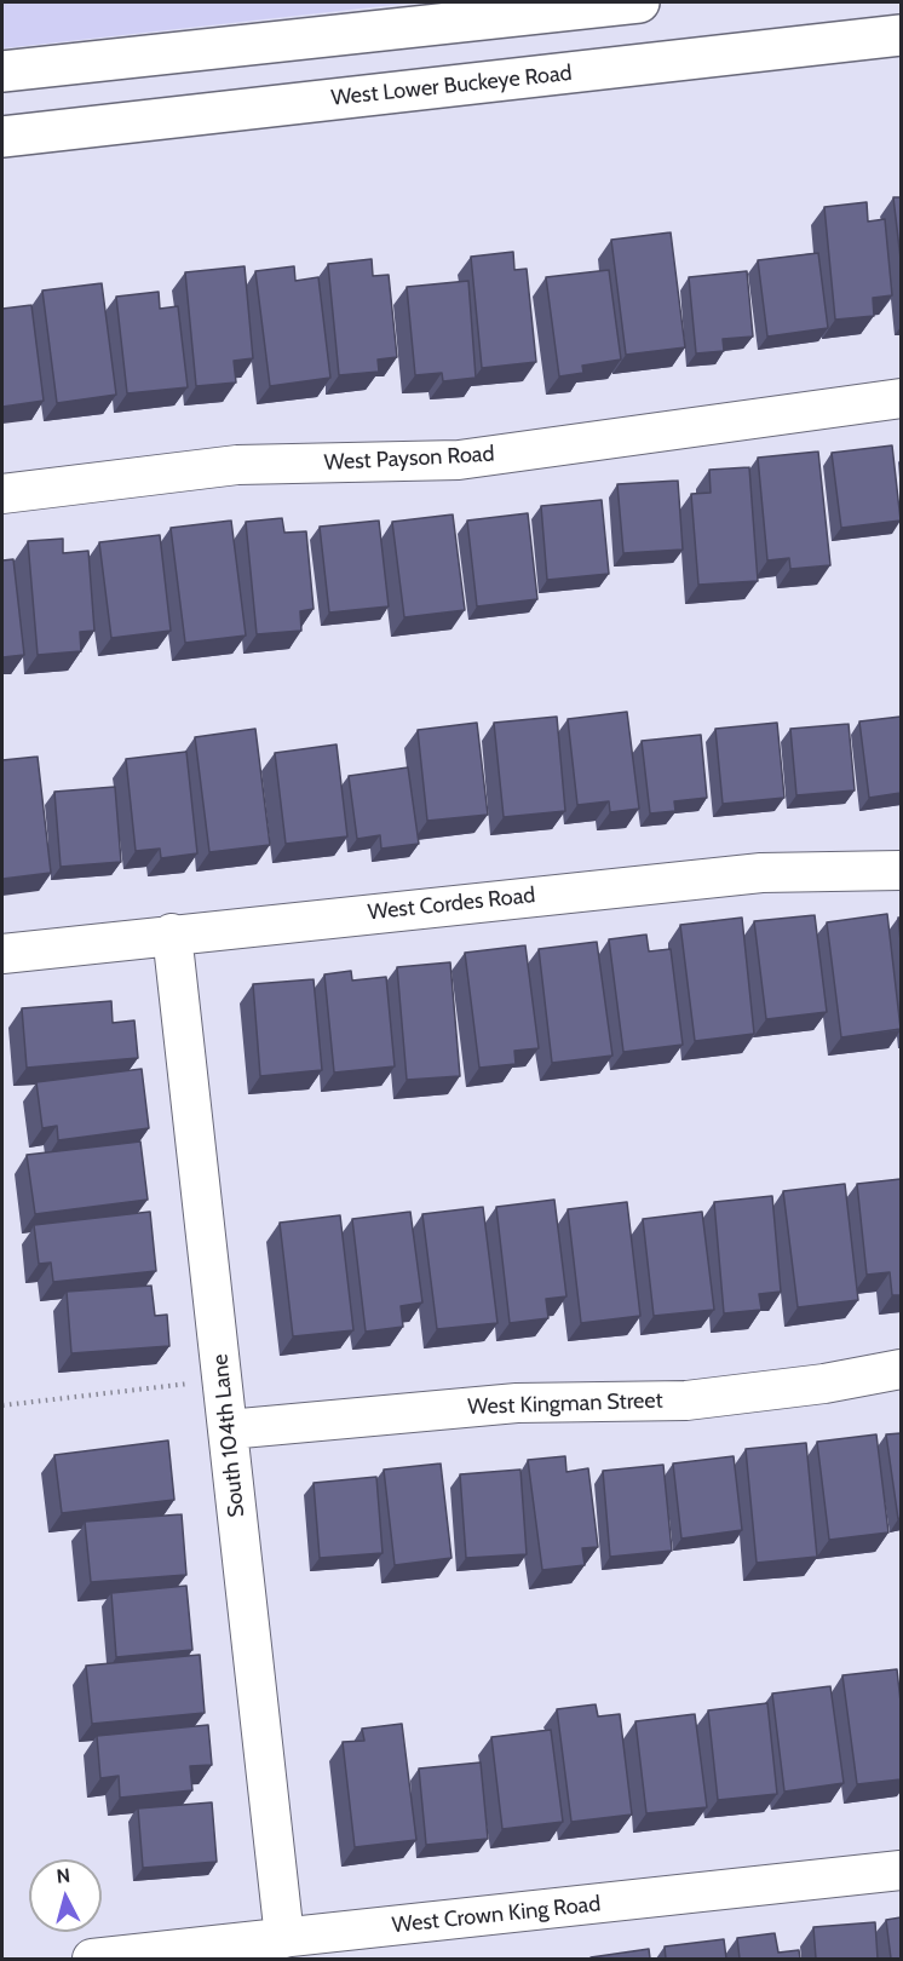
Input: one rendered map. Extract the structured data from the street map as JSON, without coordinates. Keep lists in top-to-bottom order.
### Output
{
  "streets": {
    "main road": ["West Lower Buckeye Road"],
    "street": [
      "West Payson Road",
      "West Cordes Road",
      "West Kingman Street",
      "South 104th Lane",
      "West Crown King Road"
    ]
  },
  "crossings": [
    ["West Cordes Road", "South 104th Lane"],
    ["West Kingman Street", "South 104th Lane"],
    ["South 104th Lane", "West Crown King Road"]
  ],
  "north": "top"
}
